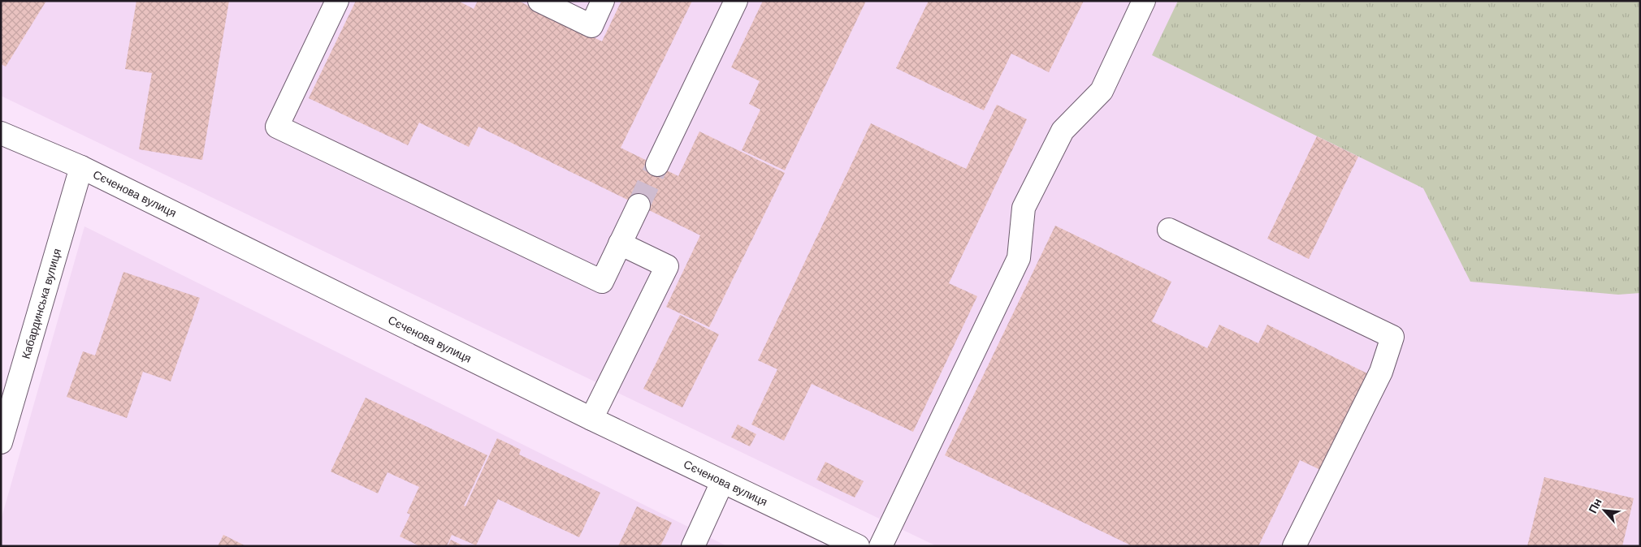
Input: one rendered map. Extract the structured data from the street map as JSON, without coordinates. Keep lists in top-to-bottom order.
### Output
{
  "streets": {
    "street": ["Сєченова вулиця", "Кабардинська вулиця"]
  },
  "crossings": [
    ["Сєченова вулиця", "Кабардинська вулиця"]
  ],
  "north": "top left"
}
